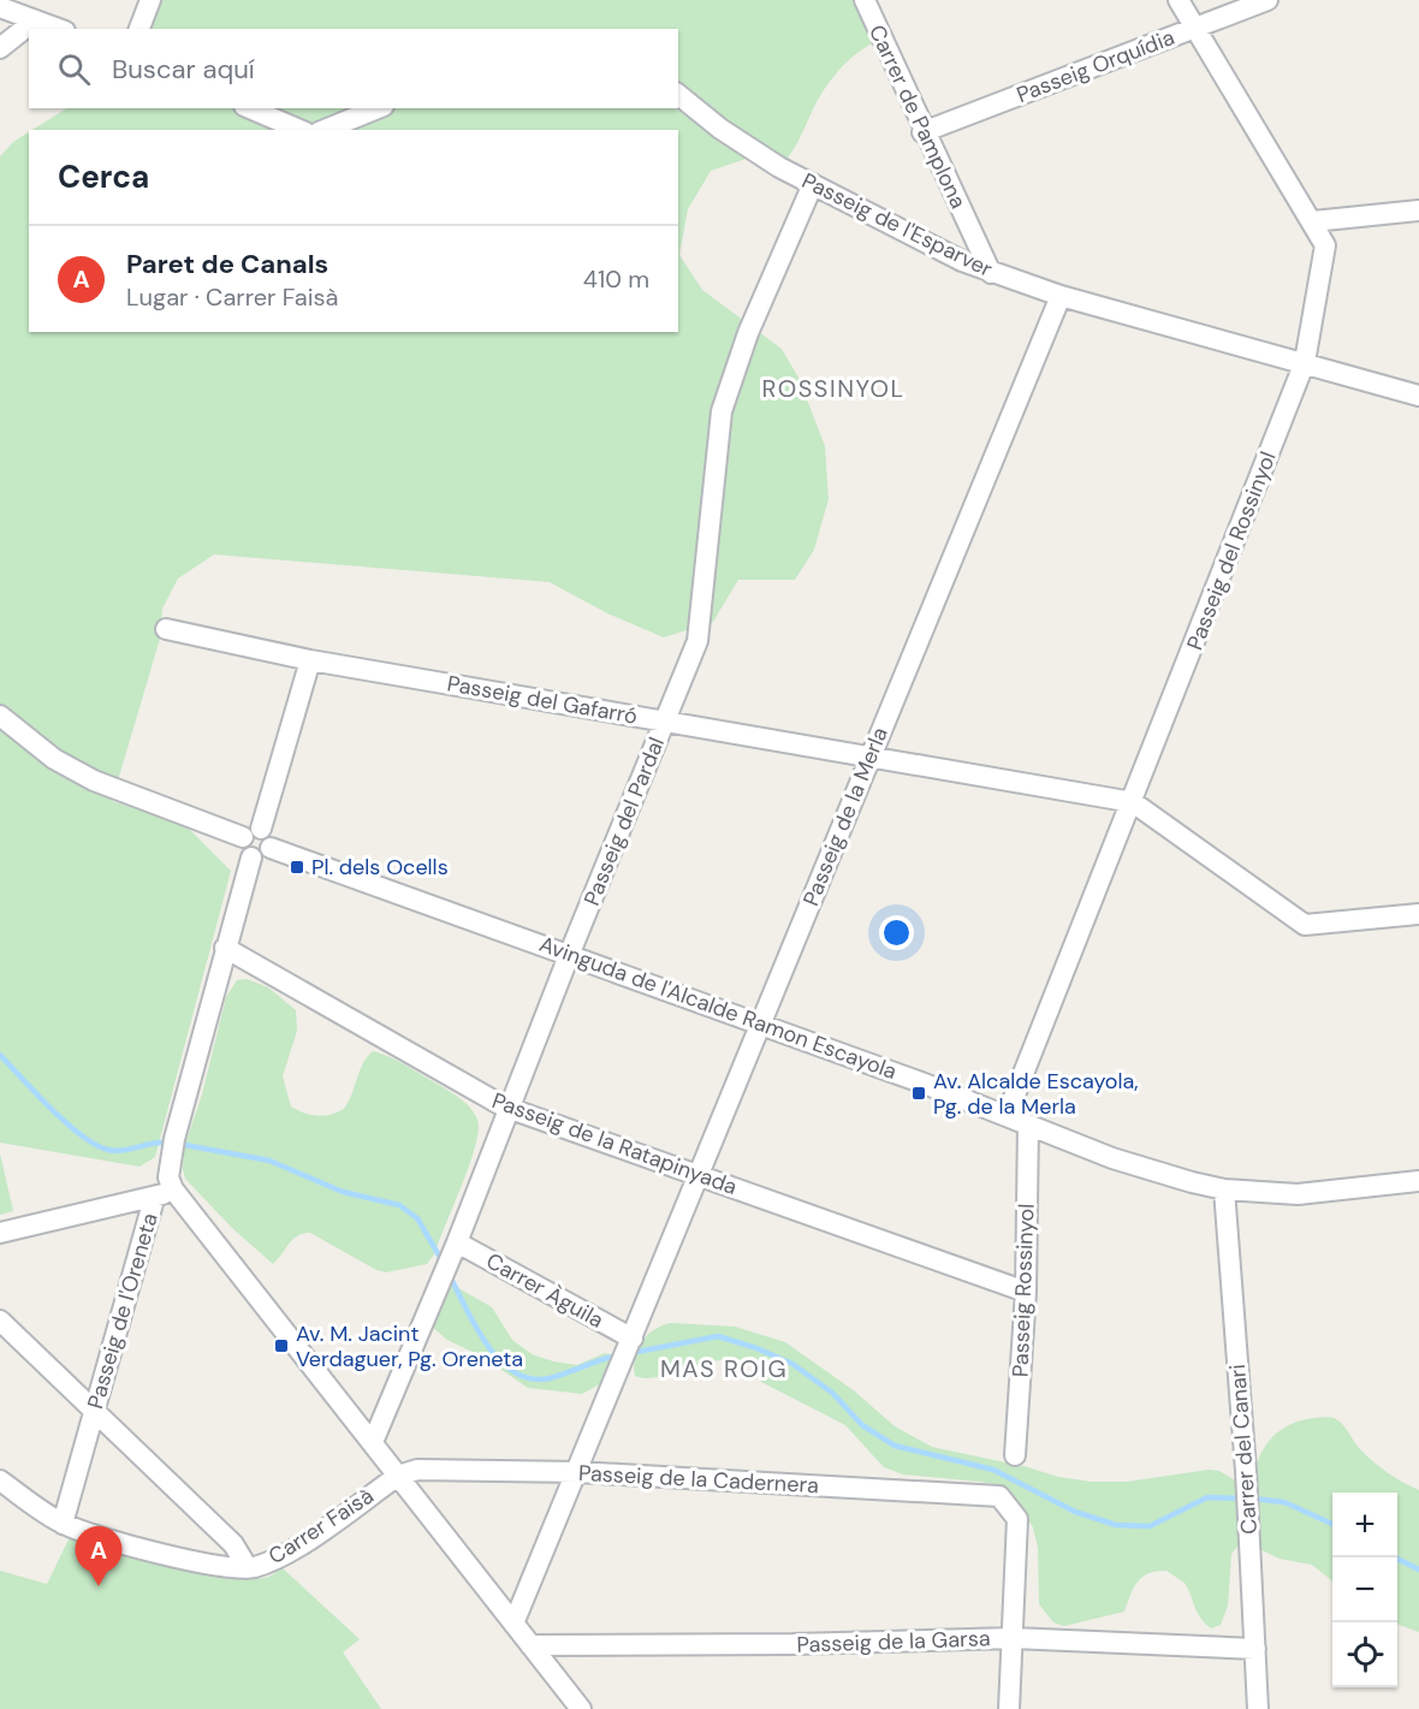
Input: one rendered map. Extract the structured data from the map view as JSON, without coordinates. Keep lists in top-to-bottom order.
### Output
{
  "streets": {
    "street": [
      "Passeig Orquídia",
      "Carrer de Pamplona",
      "Passeig de l'Esparver",
      "Passeig del Rossinyol",
      "Passeig del Gafarró",
      "Passeig de la Merla",
      "Passeig del Pardal",
      "Avinguda de l'Alcalde Ramon Escayola",
      "Passeig de la Ratapinyada",
      "Carrer Àguila",
      "Passeig Rossinyol",
      "Passeig de l'Oreneta",
      "Carrer del Canari",
      "Passeig de la Cadernera",
      "Carrer Faisà",
      "Passeig de la Garsa"
    ]
  },
  "crossings": [
    ["Passeig Orquídia", "Carrer de Pamplona"],
    ["Passeig Orquídia", "Passeig del Rossinyol"],
    ["Carrer de Pamplona", "Passeig de l'Esparver"],
    ["Passeig de l'Esparver", "Passeig del Rossinyol"],
    ["Passeig de l'Esparver", "Passeig de la Merla"],
    ["Passeig de l'Esparver", "Passeig del Pardal"],
    ["Passeig del Rossinyol", "Passeig del Gafarró"],
    ["Passeig del Rossinyol", "Avinguda de l'Alcalde Ramon Escayola"],
    ["Passeig del Gafarró", "Passeig de la Merla"],
    ["Passeig del Gafarró", "Passeig del Pardal"],
    ["Passeig de la Merla", "Avinguda de l'Alcalde Ramon Escayola"],
    ["Passeig de la Merla", "Passeig de la Ratapinyada"],
    ["Passeig de la Merla", "Carrer Àguila"],
    ["Passeig de la Merla", "Passeig de la Cadernera"],
    ["Passeig del Pardal", "Avinguda de l'Alcalde Ramon Escayola"],
    ["Passeig del Pardal", "Passeig de la Ratapinyada"],
    ["Passeig del Pardal", "Carrer Àguila"],
    ["Avinguda de l'Alcalde Ramon Escayola", "Passeig Rossinyol"],
    ["Avinguda de l'Alcalde Ramon Escayola", "Passeig de l'Oreneta"],
    ["Avinguda de l'Alcalde Ramon Escayola", "Carrer del Canari"],
    ["Passeig de la Ratapinyada", "Passeig Rossinyol"],
    ["Passeig de la Ratapinyada", "Passeig de l'Oreneta"],
    ["Passeig de l'Oreneta", "Carrer Faisà"],
    ["Carrer del Canari", "Passeig de la Garsa"],
    ["Passeig de la Cadernera", "Carrer Faisà"],
    ["Passeig de la Cadernera", "Passeig de la Garsa"]
  ],
  "districts": ["ROSSINYOL", "MAS ROIG"],
  "places": {
    "transit": ["Pl. dels Ocells", "Av. Alcalde Escayola, Pg. de la Merla", "Av. M. Jacint Verdaguer, Pg. Oreneta"]
  },
  "page": {
    "search": "Buscar aquí",
    "heading": "Cerca",
    "list": [
      {
        "mark": "A",
        "name": "Paret de Canals",
        "note": "Lugar · Carrer Faisà",
        "value": "410 m"
      }
    ],
    "map_buttons": ["+", "−"],
    "pins": "A"
  }
}
